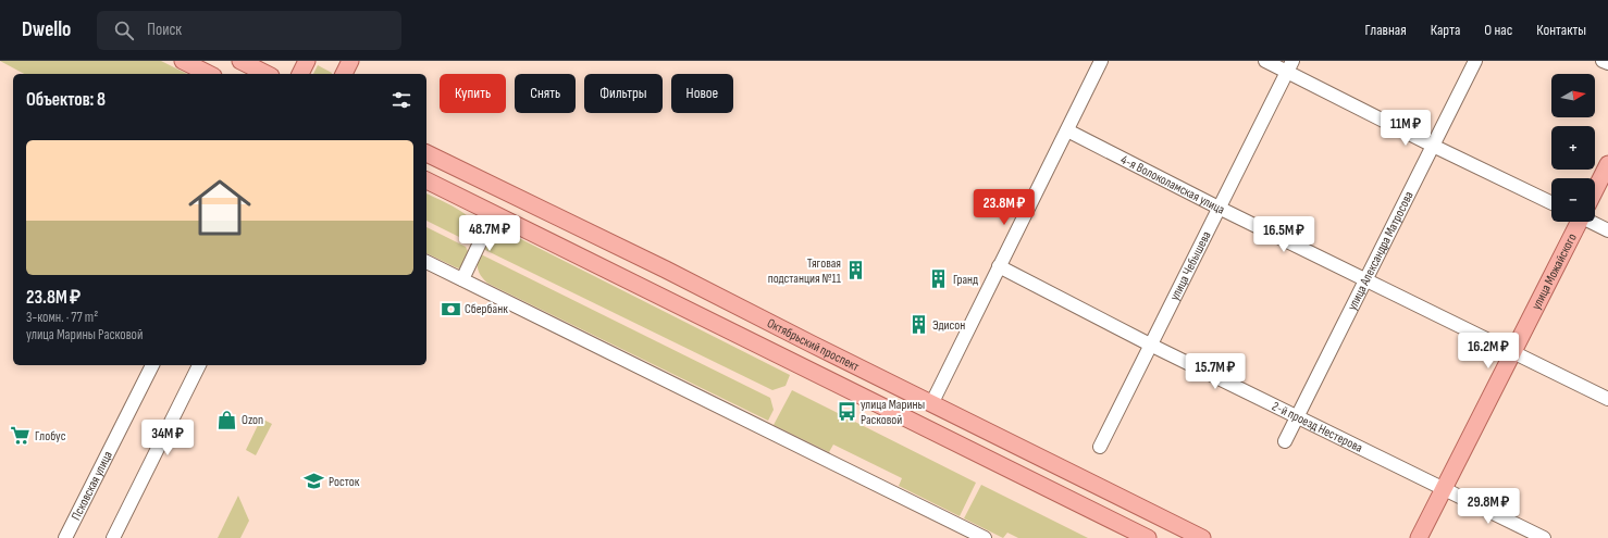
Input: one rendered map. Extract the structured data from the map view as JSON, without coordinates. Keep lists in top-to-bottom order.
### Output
{
  "streets": {
    "main road": ["улица Можайского", "Октябрьский проспект"],
    "street": [
      "4-я Волоколамская улица",
      "улица Александра Матросова",
      "улица Чебышева",
      "2-й проезд Нестерова",
      "Псковская улица"
    ]
  },
  "crossings": [
    ["4-я Волоколамская улица", "улица Александра Матросова"],
    ["4-я Волоколамская улица", "улица Чебышева"],
    ["4-я Волоколамская улица", "улица Можайского"],
    ["улица Александра Матросова", "2-й проезд Нестерова"],
    ["улица Чебышева", "2-й проезд Нестерова"],
    ["улица Можайского", "2-й проезд Нестерова"]
  ],
  "places": {
    "building": ["Тяговая подстанция №11", "Гранд", "Эдисон"],
    "bank": ["Сбербанк"],
    "bus stop": ["улица Марины Расковой"],
    "shop": ["Ozon"],
    "supermarket": ["Глобус"],
    "school or university": ["Росток"]
  },
  "north": "right",
  "page": {
    "header": "Dwello",
    "search": "Поиск",
    "nav": [
      "Главная",
      "Карта",
      "О нас",
      "Контакты"
    ],
    "map_buttons": ["+", "−"],
    "chip": [
      "Купить",
      "Снять",
      "Фильтры",
      "Новое"
    ],
    "heading": "Объектов: 8",
    "price": [
      "11M ₽",
      "23.8M ₽",
      "48.7M ₽",
      "16.5M ₽",
      "16.2M ₽",
      "15.7M ₽",
      "34M ₽",
      "29.8M ₽"
    ],
    "list": [
      {
        "name": "23.8M ₽",
        "note": "3-комн. · 77 m² · улица Марины Расковой"
      }
    ]
  }
}
